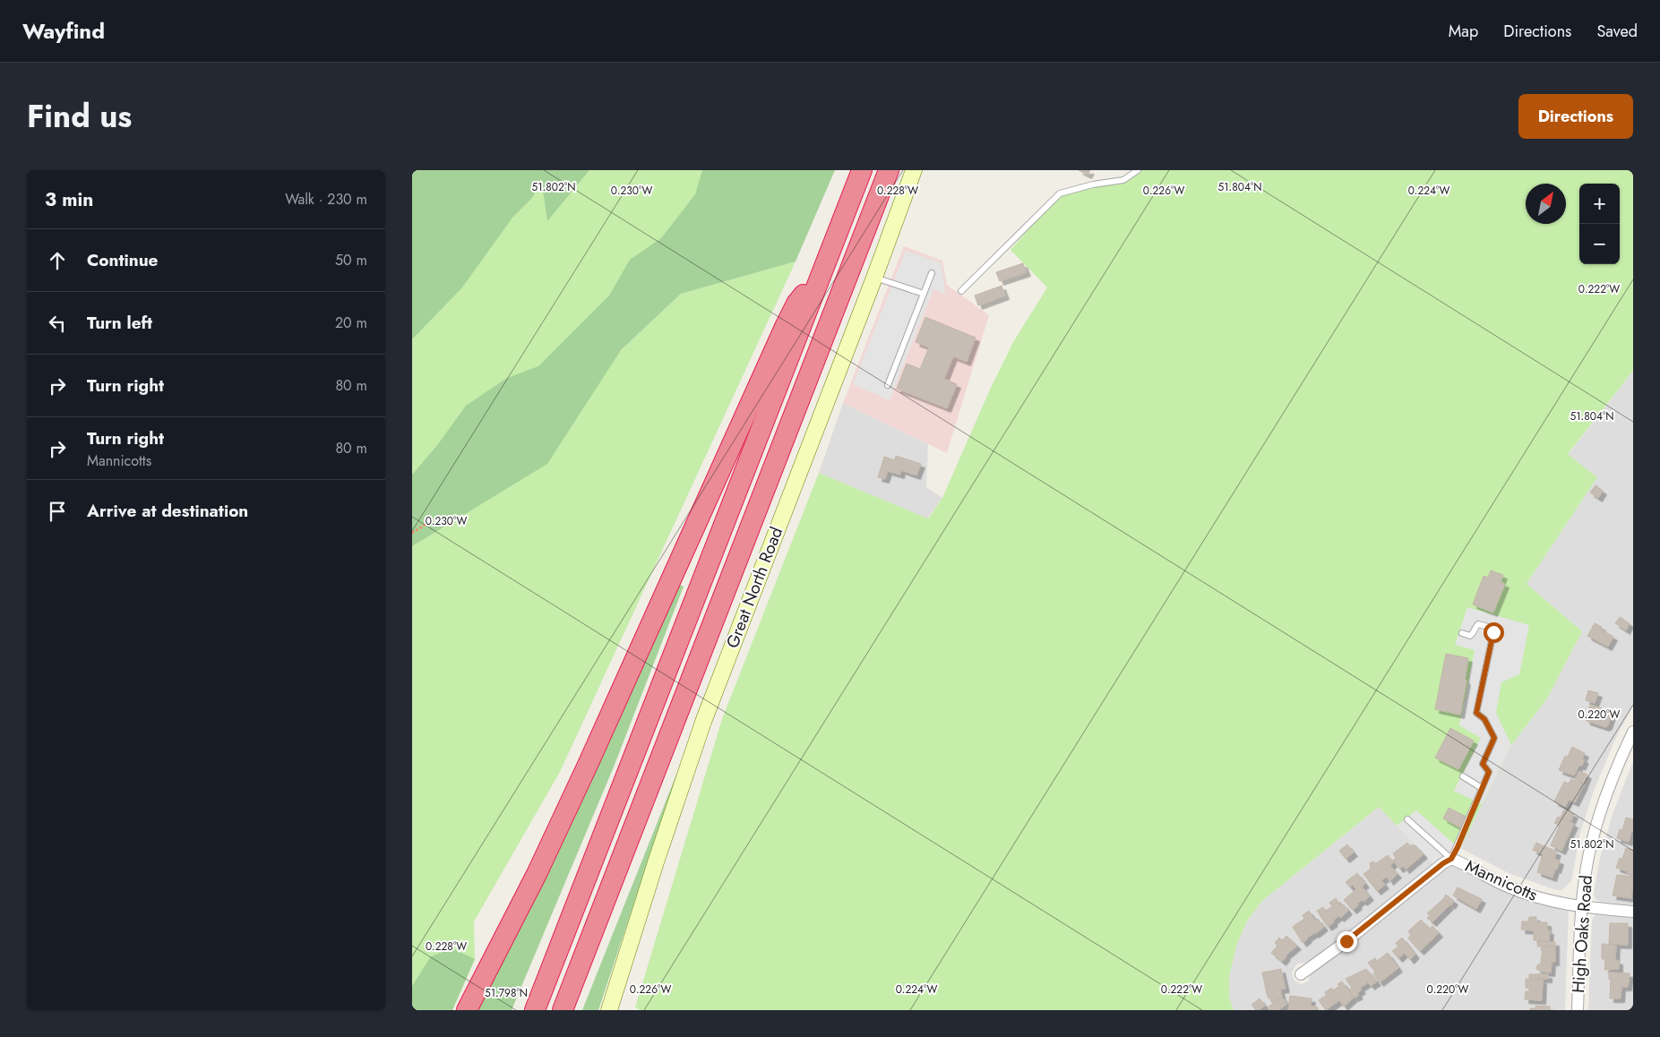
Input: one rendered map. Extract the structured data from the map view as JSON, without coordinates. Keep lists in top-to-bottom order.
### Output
{
  "streets": {
    "main road": ["Great North Road"],
    "street": ["Mannicotts", "High Oaks Road"]
  },
  "crossings": [
    ["Mannicotts", "High Oaks Road"]
  ],
  "north": "top right",
  "page": {
    "header": "Wayfind",
    "nav": ["Map", "Directions", "Saved"],
    "title": "Find us",
    "buttons": "Directions",
    "heading": ["3 min", "Walk · 230 m"],
    "map_buttons": ["+", "−"],
    "list": [
      ["Continue", "50 m"],
      ["Turn left", "20 m"],
      ["Turn right", "80 m"],
      ["Turn right", "Mannicotts", "80 m"],
      "Arrive at destination"
    ]
  },
  "coordinates": [
    "51.802°N",
    "51.804°N",
    "0.230°W",
    "0.228°W",
    "0.226°W",
    "0.224°W",
    "0.222°W",
    "0.220°W",
    "51.798°N"
  ]
}
